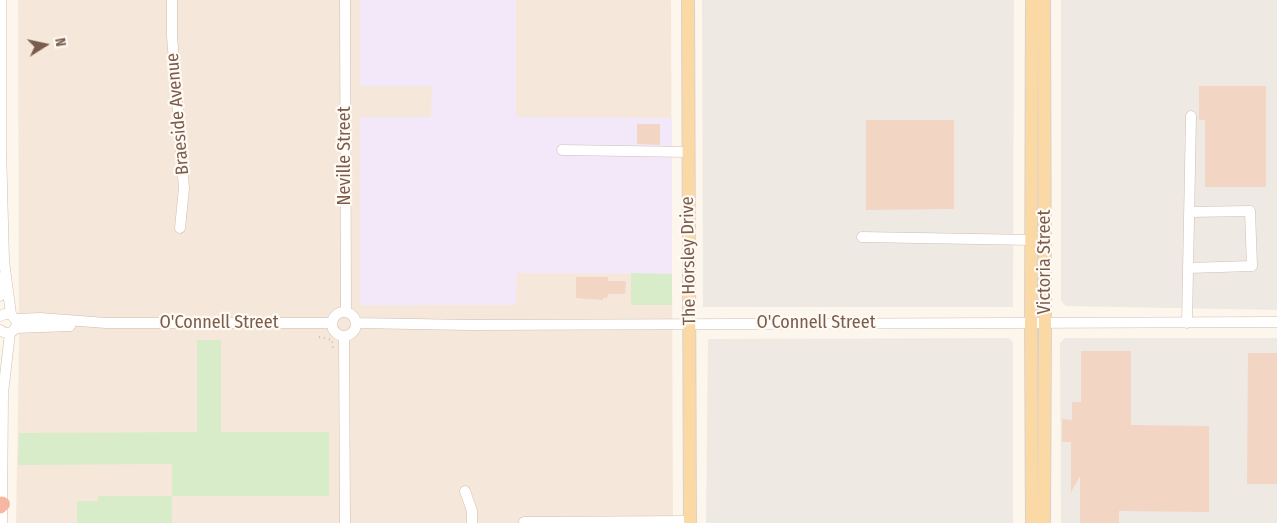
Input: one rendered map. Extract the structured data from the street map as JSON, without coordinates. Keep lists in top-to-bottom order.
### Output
{
  "streets": {
    "main road": ["The Horsley Drive", "Victoria Street"],
    "street": ["Braeside Avenue", "Neville Street", "O'Connell Street"]
  },
  "crossings": [
    ["Neville Street", "O'Connell Street"],
    ["The Horsley Drive", "O'Connell Street"],
    ["Victoria Street", "O'Connell Street"]
  ],
  "north": "right"
}
